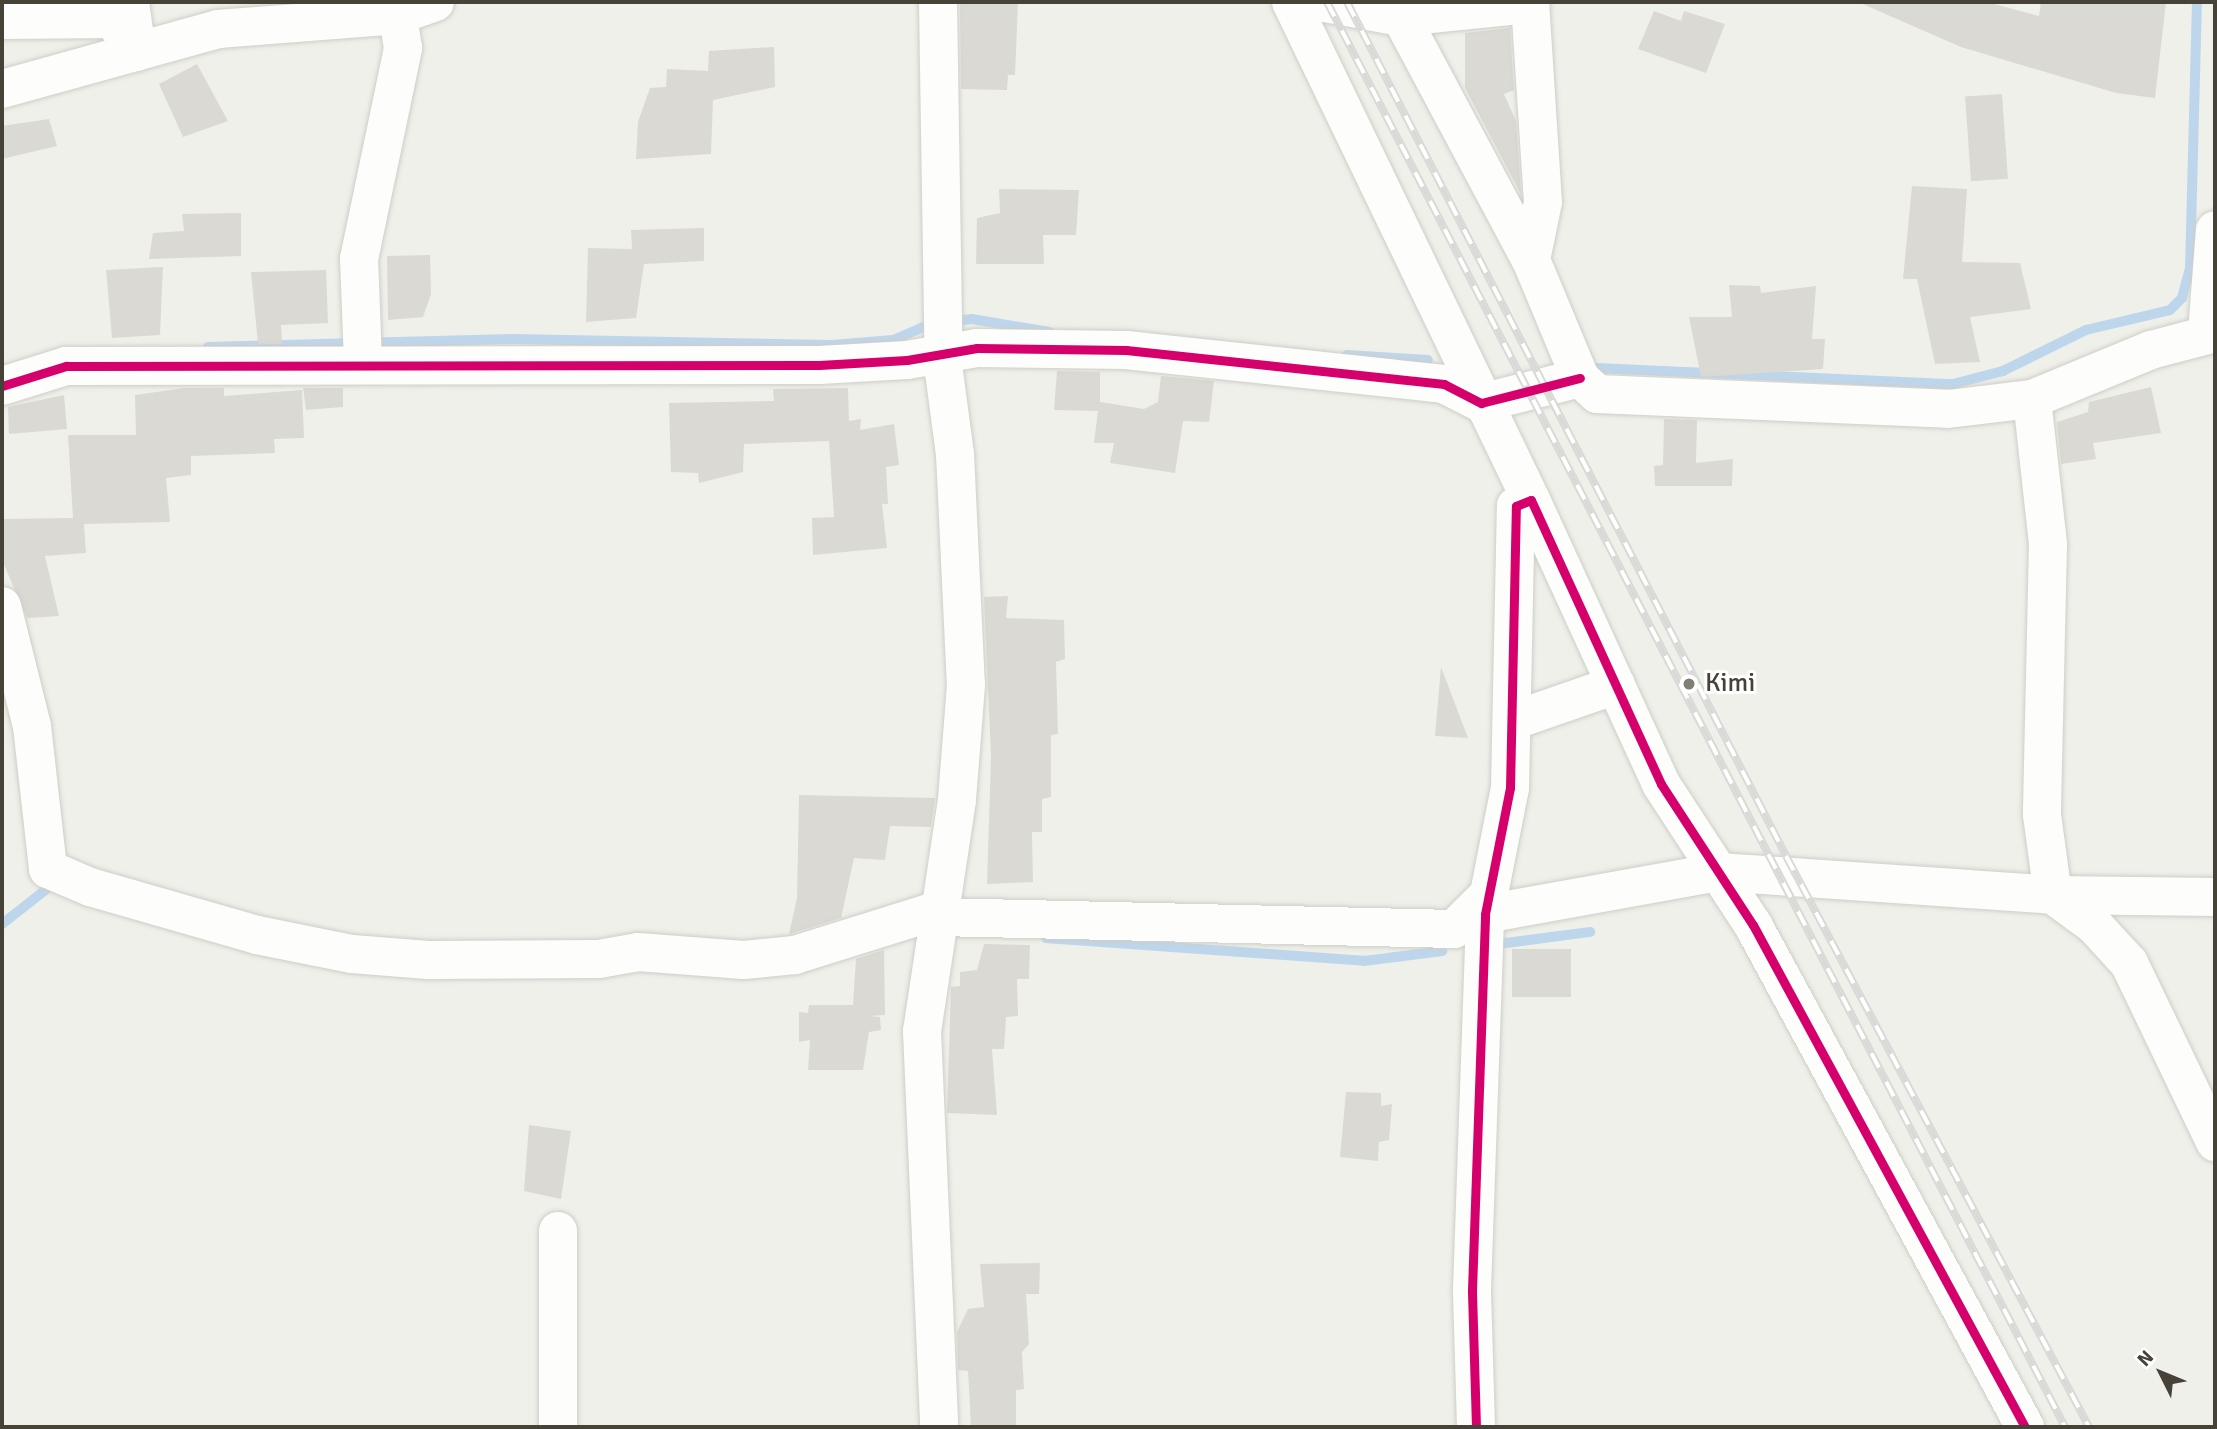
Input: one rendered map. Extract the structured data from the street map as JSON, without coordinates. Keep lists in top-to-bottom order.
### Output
{
  "places": ["Kimi"],
  "north": "top left"
}
